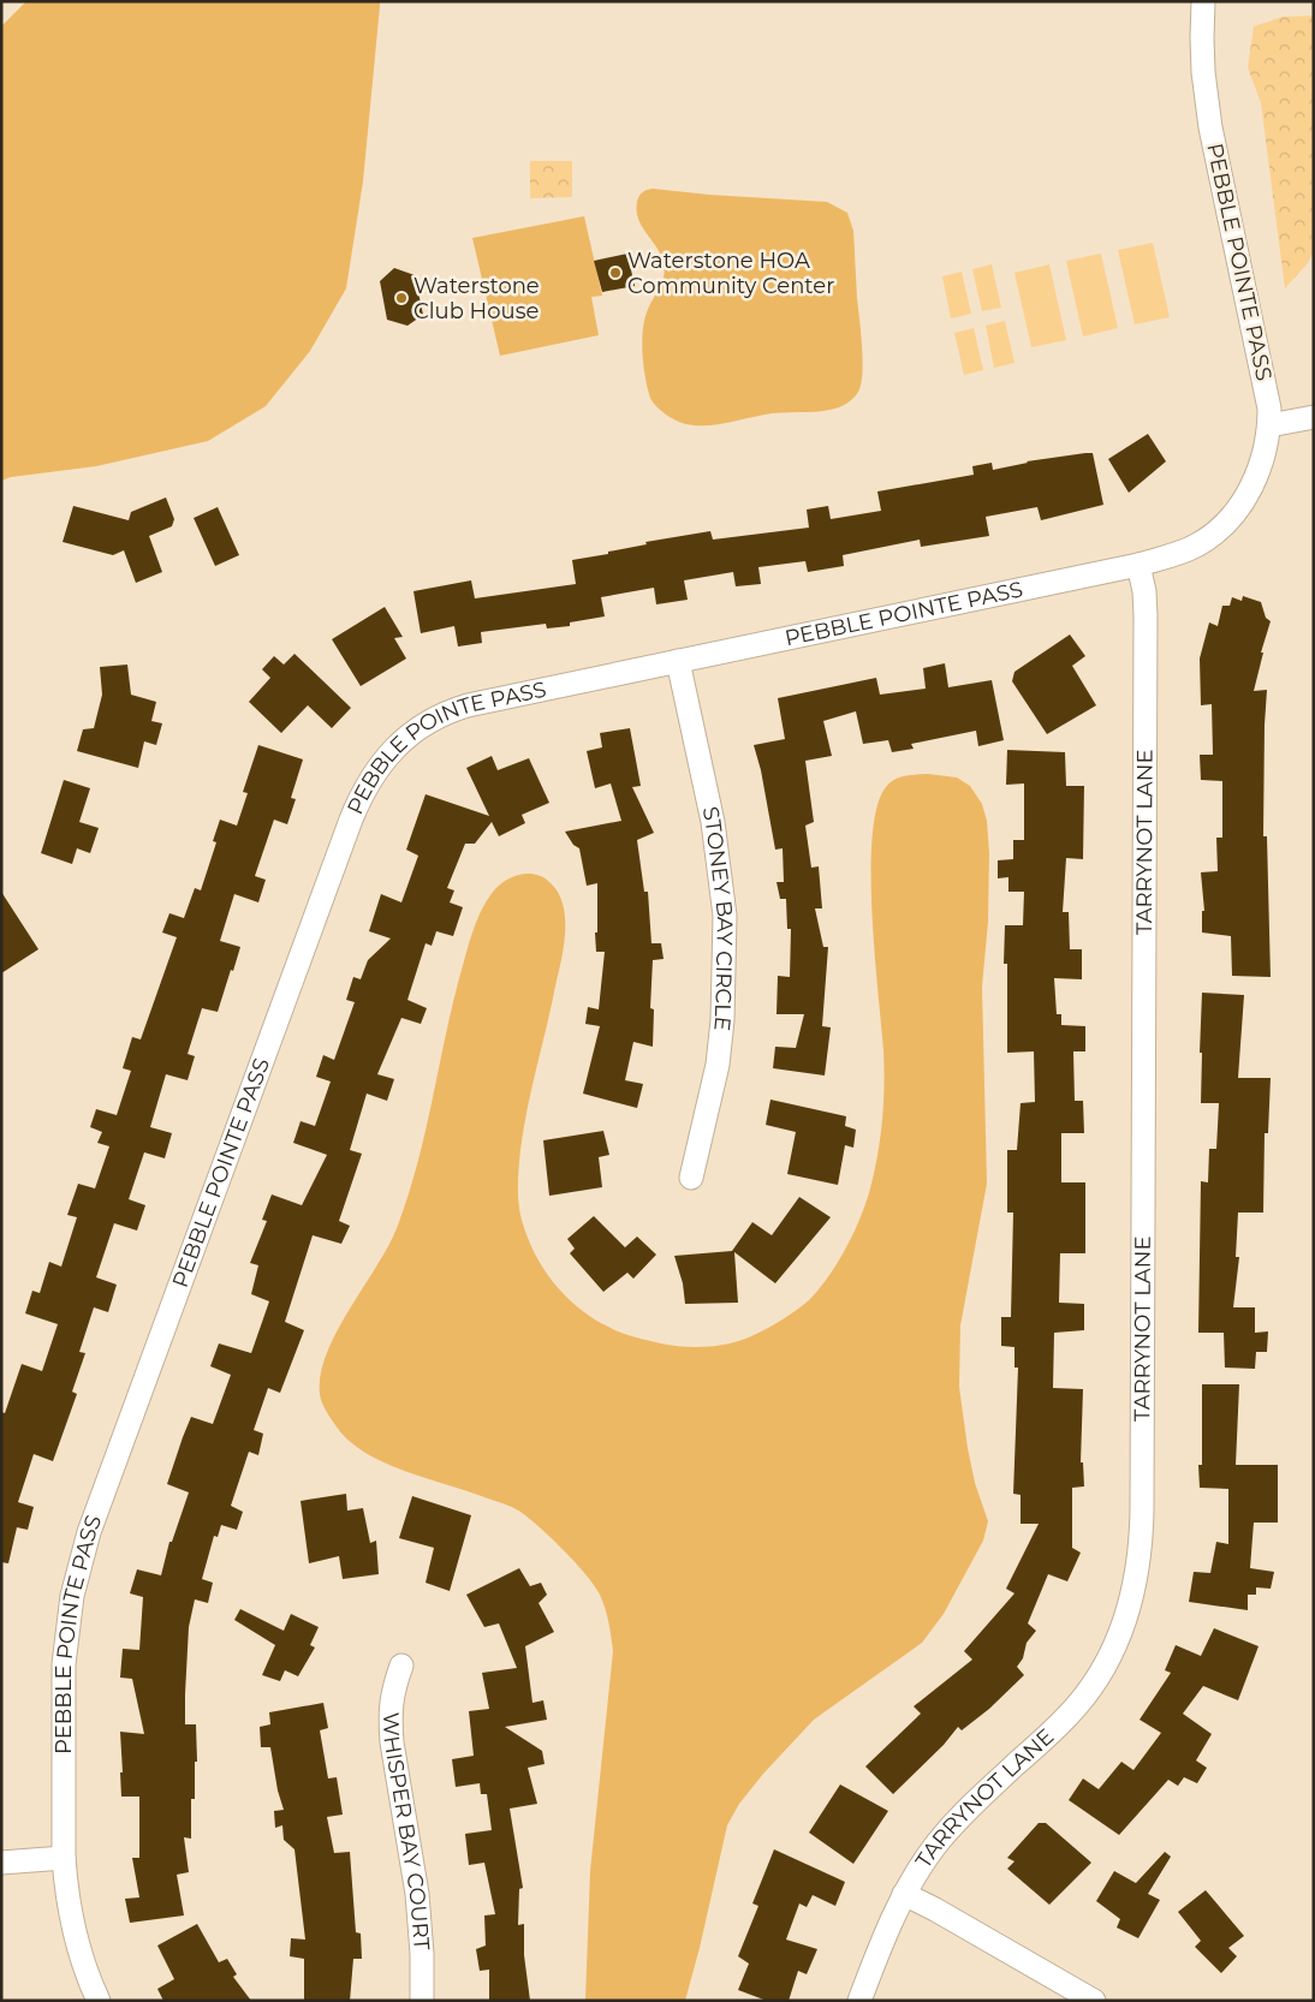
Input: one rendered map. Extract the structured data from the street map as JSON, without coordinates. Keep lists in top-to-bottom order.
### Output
{
  "streets": {
    "street": [
      "PEBBLE POINTE PASS",
      "TARRYNOT LANE",
      "STONEY BAY CIRCLE",
      "WHISPER BAY COURT"
    ]
  },
  "crossings": [
    ["PEBBLE POINTE PASS", "TARRYNOT LANE"],
    ["PEBBLE POINTE PASS", "STONEY BAY CIRCLE"]
  ],
  "places": ["Waterstone HOA Community Center", "Waterstone Club House"]
}
